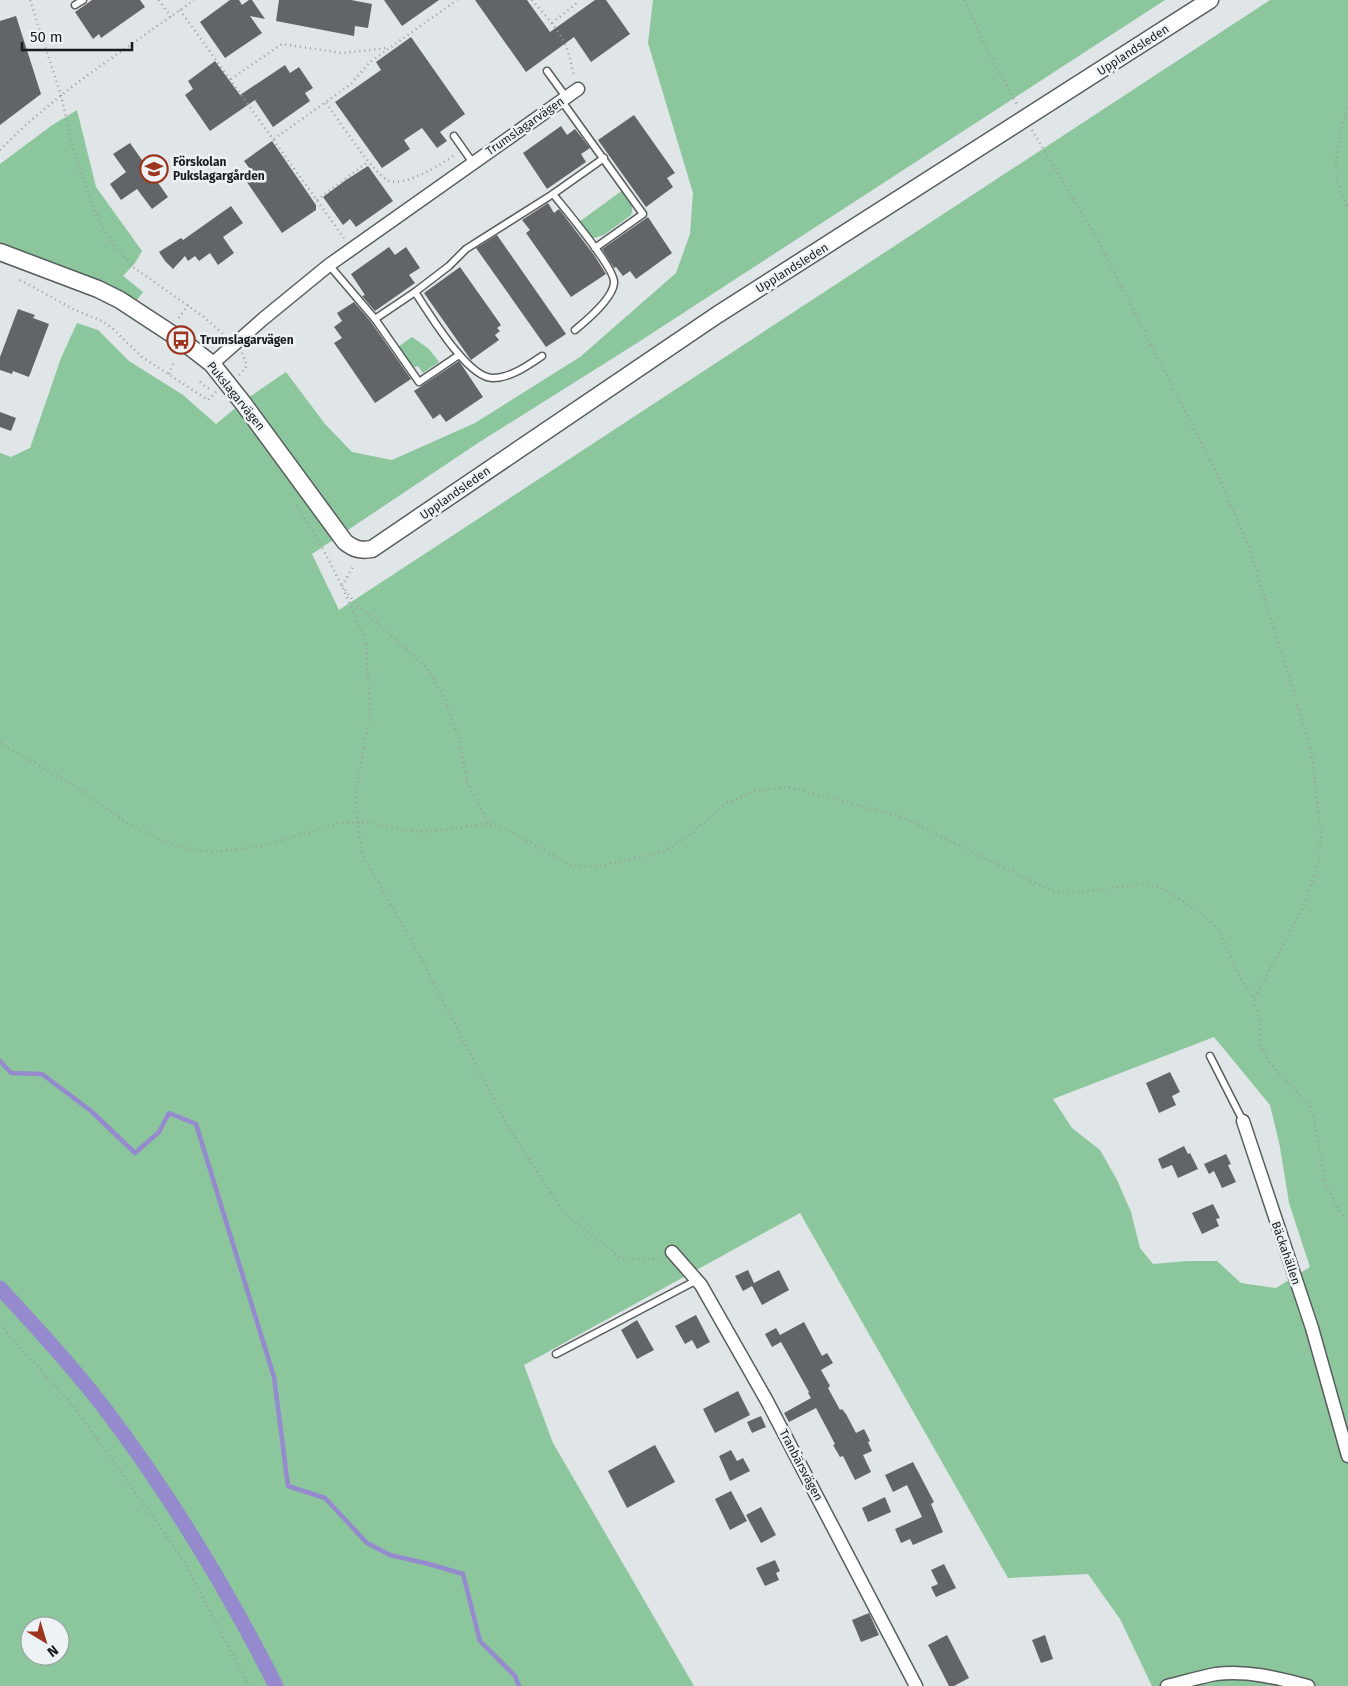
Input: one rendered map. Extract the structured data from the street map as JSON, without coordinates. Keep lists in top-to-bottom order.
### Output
{
  "streets": {
    "street": [
      "Upplandsleden",
      "Trumslagarvägen",
      "Pukslagarvägen",
      "Bäckahällen",
      "Tranbärsvägen"
    ]
  },
  "crossings": [
    ["Upplandsleden", "Pukslagarvägen"],
    ["Trumslagarvägen", "Pukslagarvägen"]
  ],
  "places": {
    "school or university": ["Förskolan Pukslagargården"],
    "bus stop": ["Trumslagarvägen"]
  },
  "scale_bar": "50 m",
  "north": "bottom right"
}
